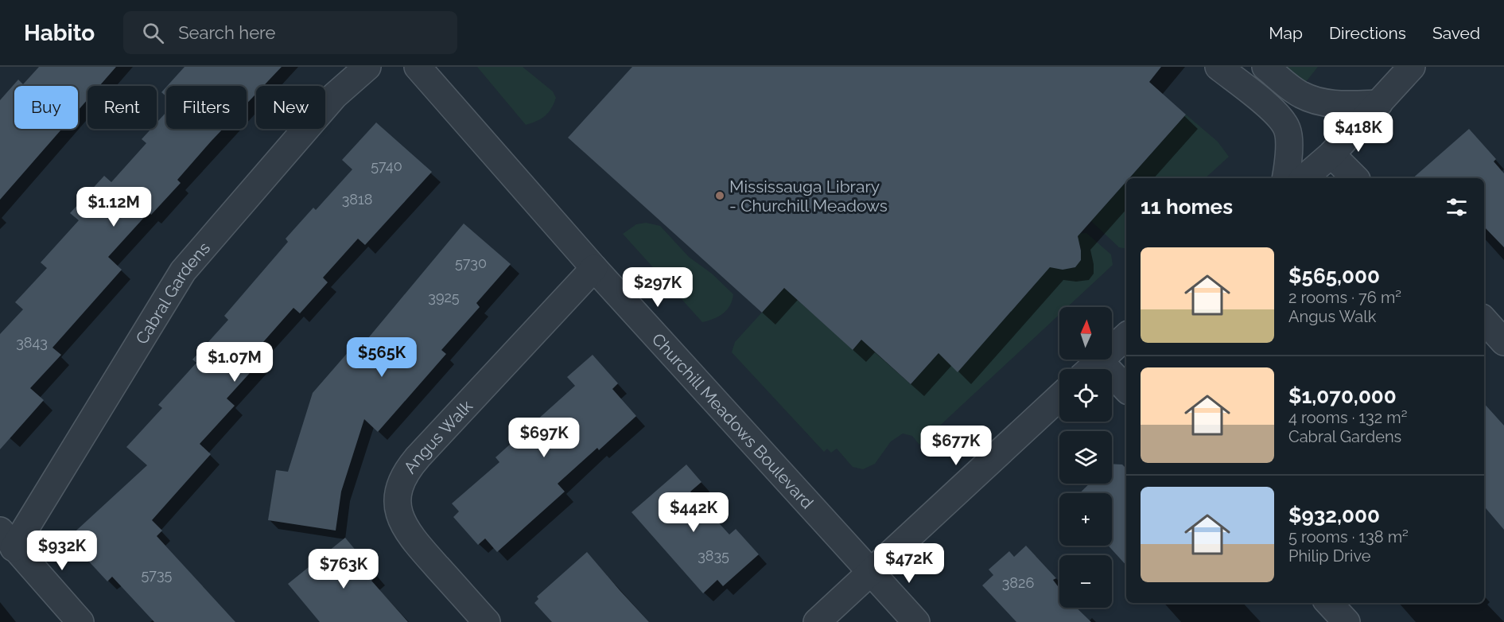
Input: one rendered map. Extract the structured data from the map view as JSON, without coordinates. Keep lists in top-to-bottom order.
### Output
{
  "streets": {
    "street": ["Cabral Gardens", "Churchill Meadows Boulevard", "Angus Walk"]
  },
  "crossings": [
    ["Churchill Meadows Boulevard", "Angus Walk"]
  ],
  "places": ["Mississauga Library - Churchill Meadows"],
  "house_numbers": [
    "5740",
    "3818",
    "5730",
    "3925",
    "3843",
    "3835",
    "5735",
    "3826"
  ],
  "north": "top",
  "page": {
    "header": "Habito",
    "search": "Search here",
    "nav": ["Map", "Directions", "Saved"],
    "chip": [
      "Buy",
      "Rent",
      "Filters",
      "New"
    ],
    "price": [
      "$418K",
      "$1.12M",
      "$297K",
      "$565K",
      "$1.07M",
      "$697K",
      "$677K",
      "$442K",
      "$932K",
      "$472K",
      "$763K"
    ],
    "heading": "11 homes",
    "list": [
      {
        "name": "$565,000",
        "note": "2 rooms · 76 m² · Angus Walk"
      },
      {
        "name": "$1,070,000",
        "note": "4 rooms · 132 m² · Cabral Gardens"
      },
      {
        "name": "$932,000",
        "note": "5 rooms · 138 m² · Philip Drive"
      }
    ],
    "map_buttons": ["+", "−"]
  }
}
